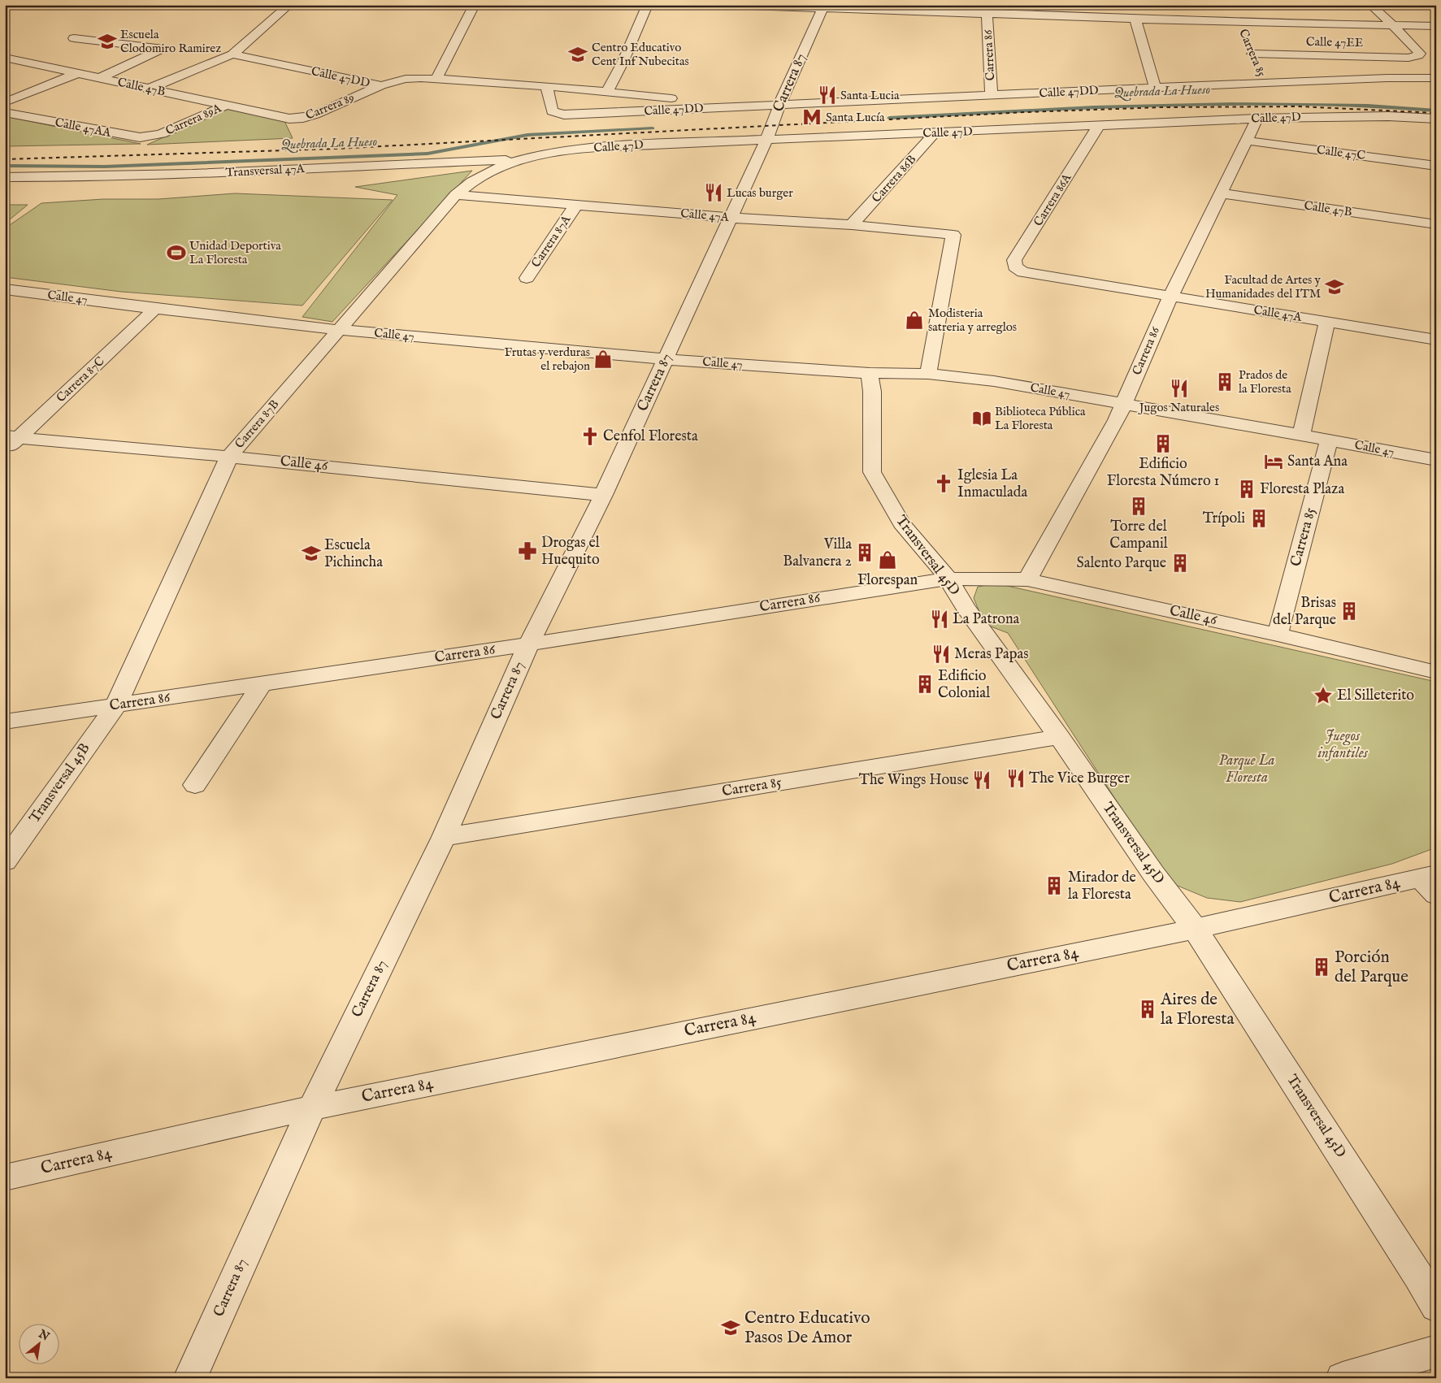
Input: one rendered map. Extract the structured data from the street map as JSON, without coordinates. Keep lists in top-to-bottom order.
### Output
{
  "streets": {
    "street": [
      "Calle 47EE",
      "Carrera 85",
      "Carrera 86",
      "Calle 47DD",
      "Carrera 87",
      "Calle 47B",
      "Carrera 89",
      "Calle 47D",
      "Carrera 89A",
      "Calle 47AA",
      "Calle 47C",
      "Transversal 47A",
      "Carrera 86B",
      "Carrera 86A",
      "Calle 47A",
      "Carrera 87A",
      "Calle 47",
      "Carrera 87C",
      "Carrera 87B",
      "Calle 46",
      "Transversal 45D",
      "Transversal 45B",
      "Carrera 84"
    ]
  },
  "crossings": [
    ["Calle 47EE", "Carrera 85"],
    ["Carrera 85", "Calle 47DD"],
    ["Carrera 85", "Carrera 87"],
    ["Carrera 85", "Calle 47"],
    ["Carrera 85", "Calle 46"],
    ["Carrera 85", "Transversal 45D"],
    ["Carrera 86", "Calle 47DD"],
    ["Carrera 86", "Carrera 87"],
    ["Carrera 86", "Calle 47B"],
    ["Carrera 86", "Calle 47D"],
    ["Carrera 86", "Calle 47C"],
    ["Carrera 86", "Calle 47A"],
    ["Carrera 86", "Calle 47"],
    ["Carrera 86", "Carrera 87B"],
    ["Carrera 86", "Calle 46"],
    ["Carrera 86", "Transversal 45D"],
    ["Carrera 86", "Transversal 45B"],
    ["Calle 47DD", "Carrera 87"],
    ["Calle 47DD", "Carrera 89"],
    ["Carrera 87", "Calle 47D"],
    ["Carrera 87", "Calle 47A"],
    ["Carrera 87", "Calle 47"],
    ["Carrera 87", "Calle 46"],
    ["Carrera 87", "Carrera 84"],
    ["Calle 47B", "Carrera 89"],
    ["Calle 47B", "Carrera 89A"],
    ["Calle 47D", "Transversal 47A"],
    ["Calle 47D", "Carrera 86B"],
    ["Calle 47D", "Carrera 86A"],
    ["Calle 47D", "Calle 47A"],
    ["Calle 47D", "Carrera 87B"],
    ["Carrera 89A", "Calle 47AA"],
    ["Carrera 86B", "Calle 47A"],
    ["Carrera 86A", "Calle 47A"],
    ["Calle 47A", "Carrera 87A"],
    ["Calle 47A", "Calle 47"],
    ["Calle 47A", "Carrera 87B"],
    ["Calle 47", "Carrera 87C"],
    ["Calle 47", "Carrera 87B"],
    ["Calle 47", "Transversal 45D"],
    ["Carrera 87C", "Calle 46"],
    ["Carrera 87B", "Calle 46"],
    ["Carrera 87B", "Transversal 45B"],
    ["Calle 46", "Transversal 45D"],
    ["Transversal 45D", "Carrera 84"]
  ],
  "water": ["Quebrada La Hueso"],
  "parks": ["Juegos infantiles", "Parque La Floresta"],
  "places": {
    "school or university": [
      "Escuela Clodomiro Ramirez",
      "Centro Educativo Cent Inf Nubecitas",
      "Facultad de Artes y Humanidades del ITM",
      "Escuela Pichincha",
      "Centro Educativo Pasos De Amor"
    ],
    "restaurant": [
      "Santa Lucia",
      "Lucas burger",
      "Jugos Naturales",
      "La Patrona",
      "Meras Papas",
      "The Vice Burger",
      "The Wings House"
    ],
    "metro station": ["Santa Lucía"],
    "sports": ["Unidad Deportiva La Floresta"],
    "shop": ["Modisteria satreria y arreglos", "Frutas y verduras el rebajon", "Florespan"],
    "building": [
      "Prados de la Floresta",
      "Edificio Floresta Número 1",
      "Floresta Plaza",
      "Torre del Campanil",
      "Trípoli",
      "Villa Balvanera 2",
      "Salento Parque",
      "Brisas del Parque",
      "Edificio Colonial",
      "Mirador de la Floresta",
      "Porción del Parque",
      "Aires de la Floresta"
    ],
    "library": ["Biblioteca Pública La Floresta"],
    "church": ["Cenfol Floresta", "Iglesia La Inmaculada"],
    "hotel": ["Santa Ana"],
    "pharmacy": ["Drogas el Huequito"],
    "place": ["El Silleterito"]
  },
  "north": "top right"
}
